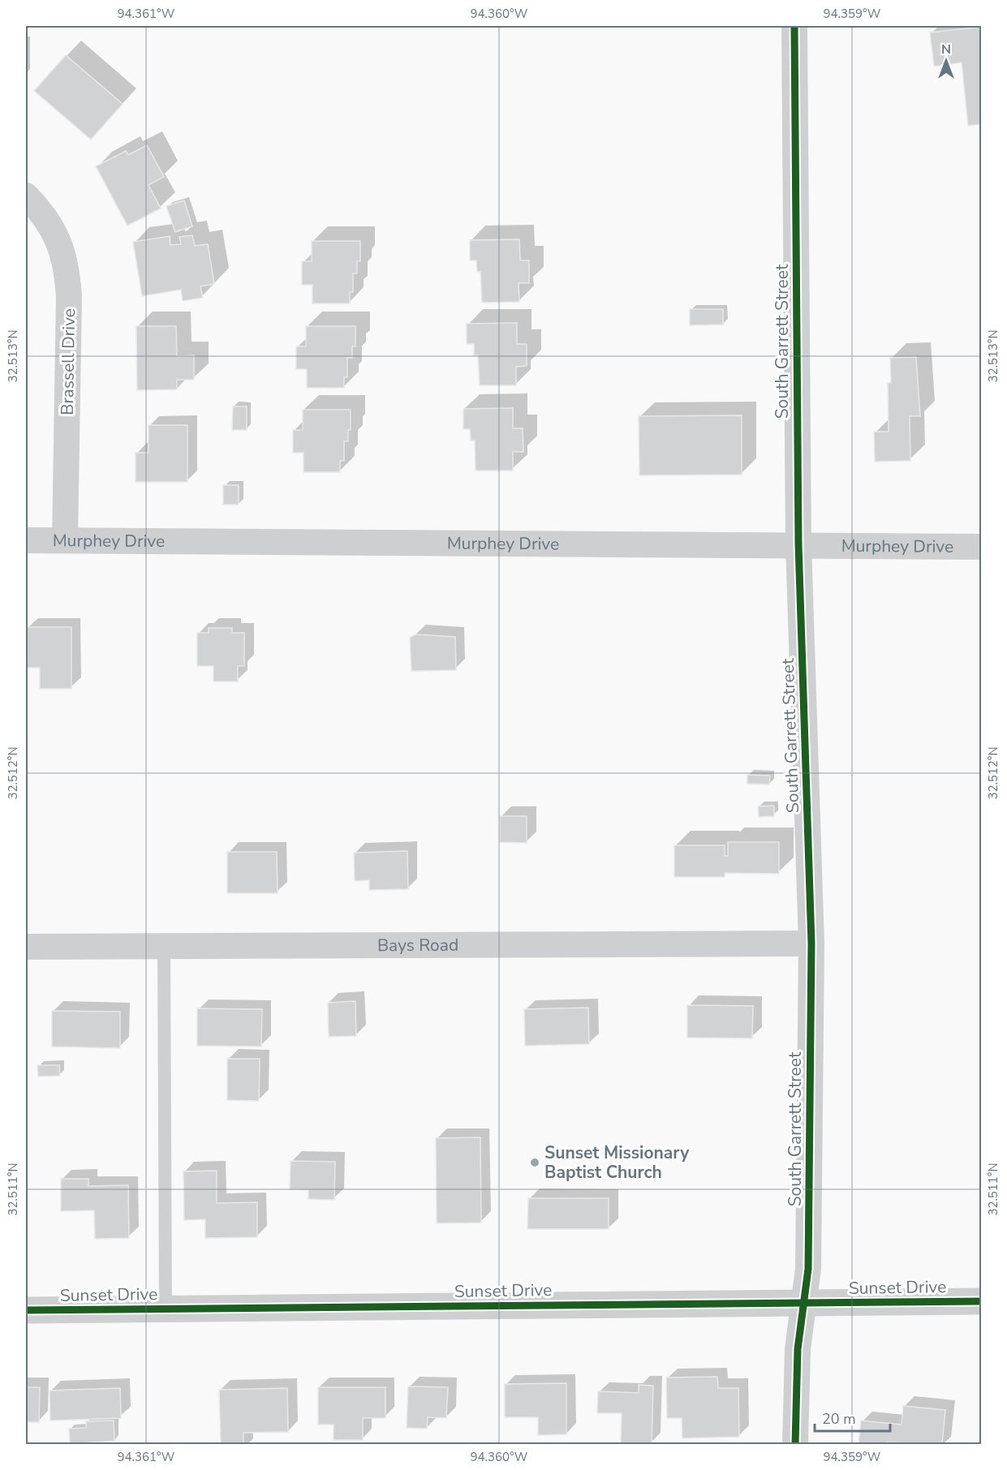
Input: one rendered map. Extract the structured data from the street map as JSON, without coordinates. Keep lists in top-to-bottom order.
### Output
{
  "streets": {
    "street": [
      "South Garrett Street",
      "Brassell Drive",
      "Murphey Drive",
      "Bays Road",
      "Sunset Drive"
    ]
  },
  "crossings": [
    ["South Garrett Street", "Murphey Drive"],
    ["South Garrett Street", "Bays Road"],
    ["South Garrett Street", "Sunset Drive"],
    ["Brassell Drive", "Murphey Drive"]
  ],
  "places": ["Sunset Missionary Baptist Church"],
  "scale_bar": "20 m",
  "north": "top",
  "coordinates": [
    "94.361°W",
    "94.360°W",
    "94.359°W",
    "32.513°N",
    "32.512°N",
    "32.511°N"
  ]
}
